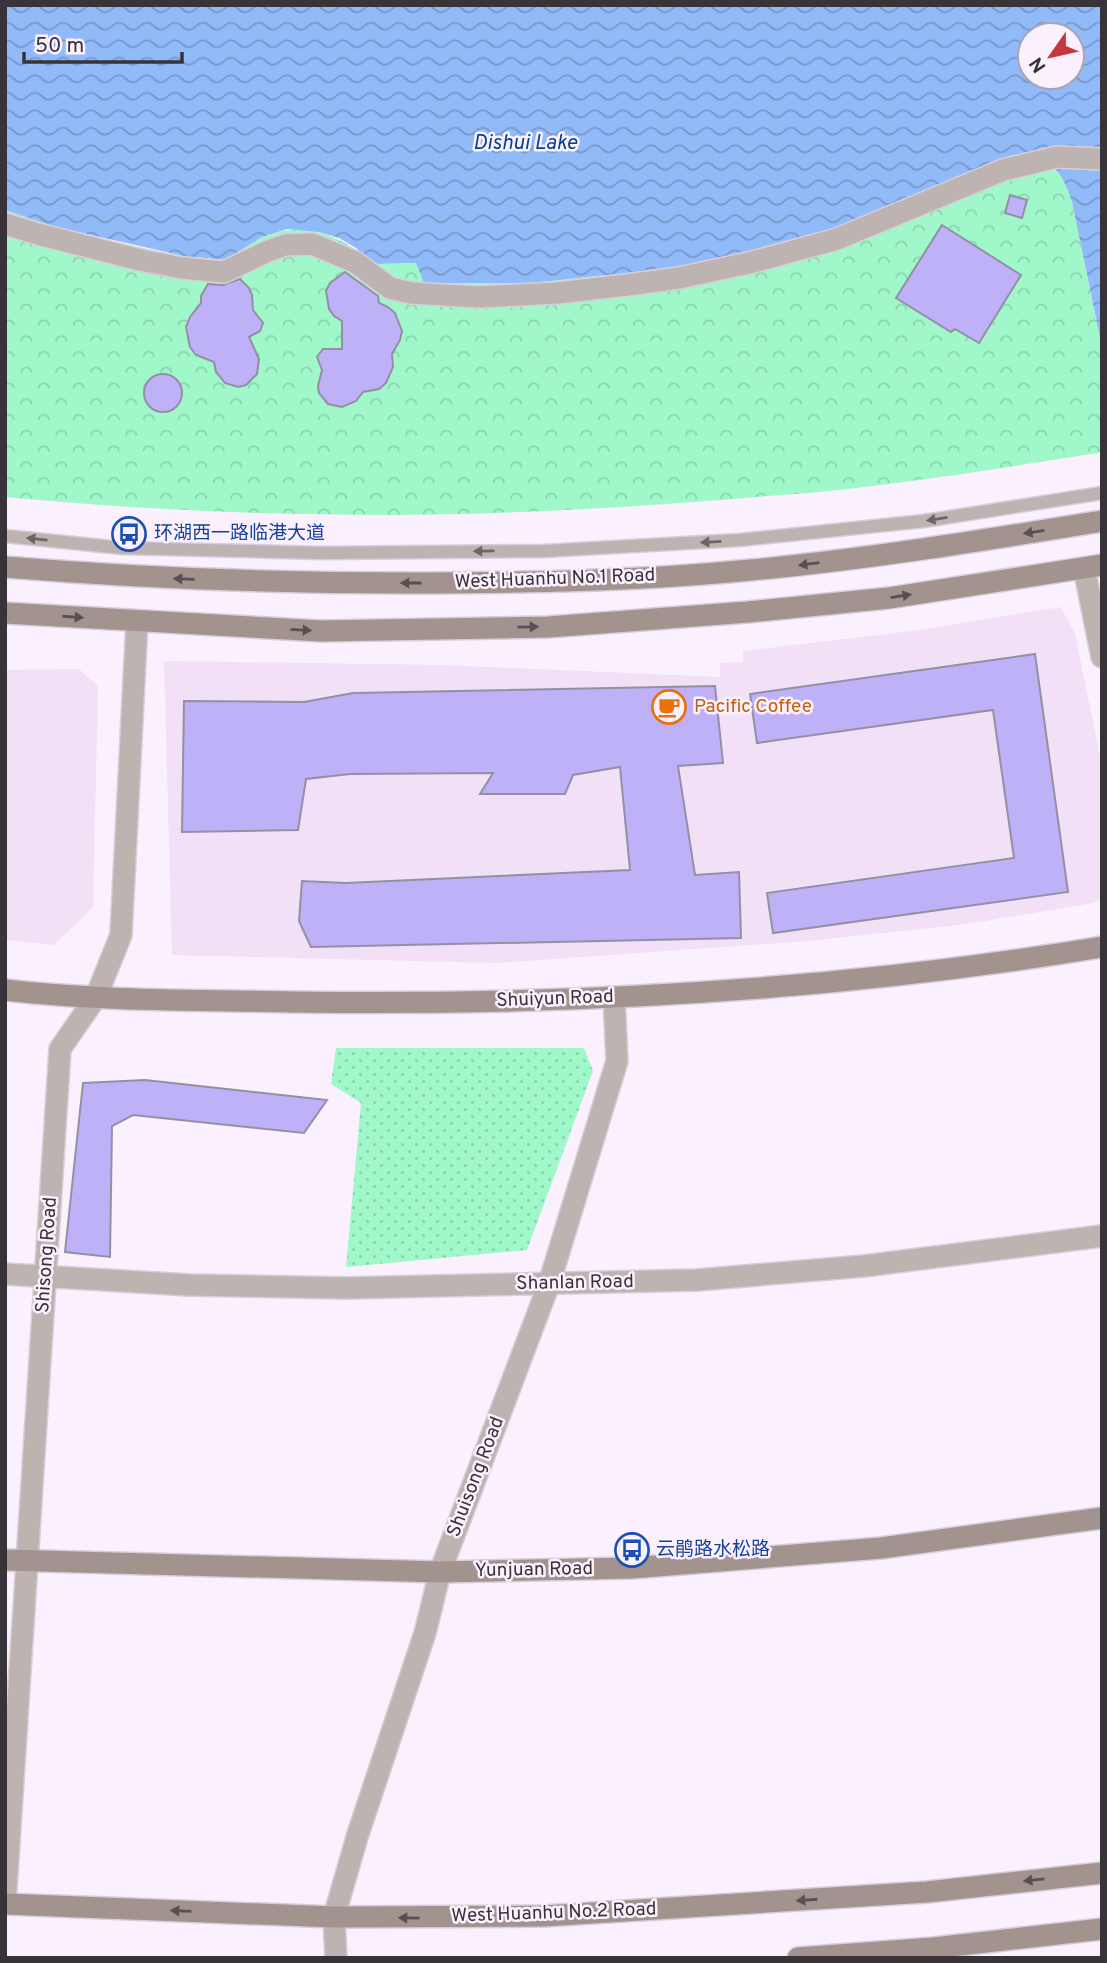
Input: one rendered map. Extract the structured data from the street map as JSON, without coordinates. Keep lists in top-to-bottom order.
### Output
{
  "streets": {
    "main road": [
      "West Huanhu No.1 Road",
      "Shuiyun Road",
      "Yunjuan Road",
      "West Huanhu No.2 Road"
    ],
    "street": ["Shisong Road", "Shanlan Road", "Shuisong Road"]
  },
  "crossings": [
    ["Shuiyun Road", "Shisong Road"],
    ["Shuiyun Road", "Shuisong Road"],
    ["Shisong Road", "Shanlan Road"],
    ["Shisong Road", "Yunjuan Road"],
    ["Shisong Road", "West Huanhu No.2 Road"],
    ["Shanlan Road", "Shuisong Road"],
    ["Shuisong Road", "Yunjuan Road"],
    ["Shuisong Road", "West Huanhu No.2 Road"]
  ],
  "one_way": ["West Huanhu No.2 Road"],
  "water": ["Dishui Lake"],
  "places": {
    "bus stop": ["环湖西一路临港大道", "云鹃路水松路"],
    "cafe": ["Pacific Coffee"]
  },
  "scale_bar": "50 m",
  "north": "bottom left"
}
